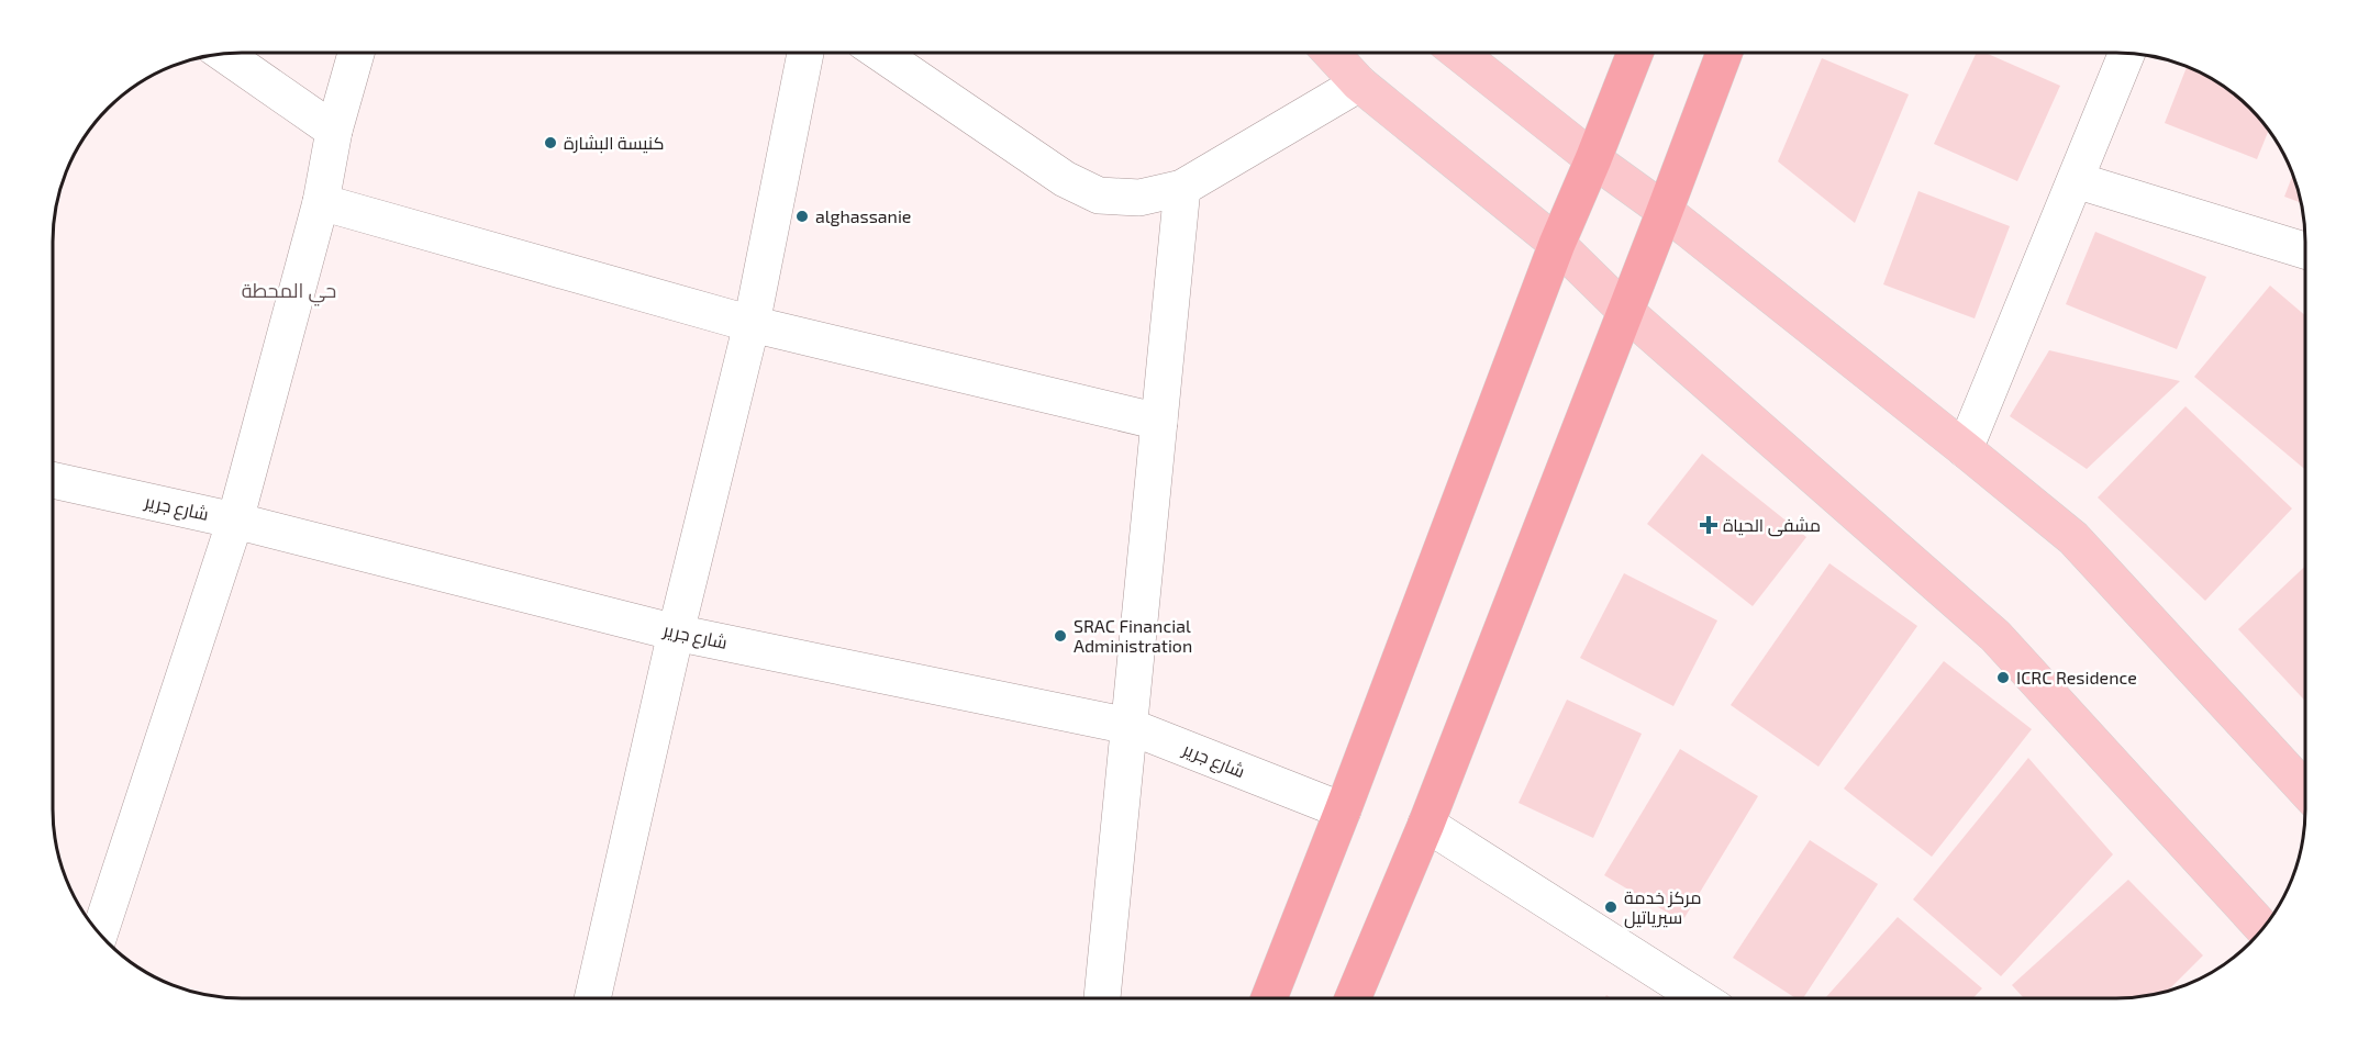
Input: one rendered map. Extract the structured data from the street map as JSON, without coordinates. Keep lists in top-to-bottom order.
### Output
{
  "streets": {
    "street": ["شارع جرير"]
  },
  "districts": ["حي المحطة"],
  "places": {
    "other": [
      "كنيسة البشارة",
      "alghassanie",
      "SRAC Financial Administration",
      "ICRC Residence",
      "مركز خدمة سيرياتيل"
    ],
    "health": ["مشفى الحياة"]
  }
}
